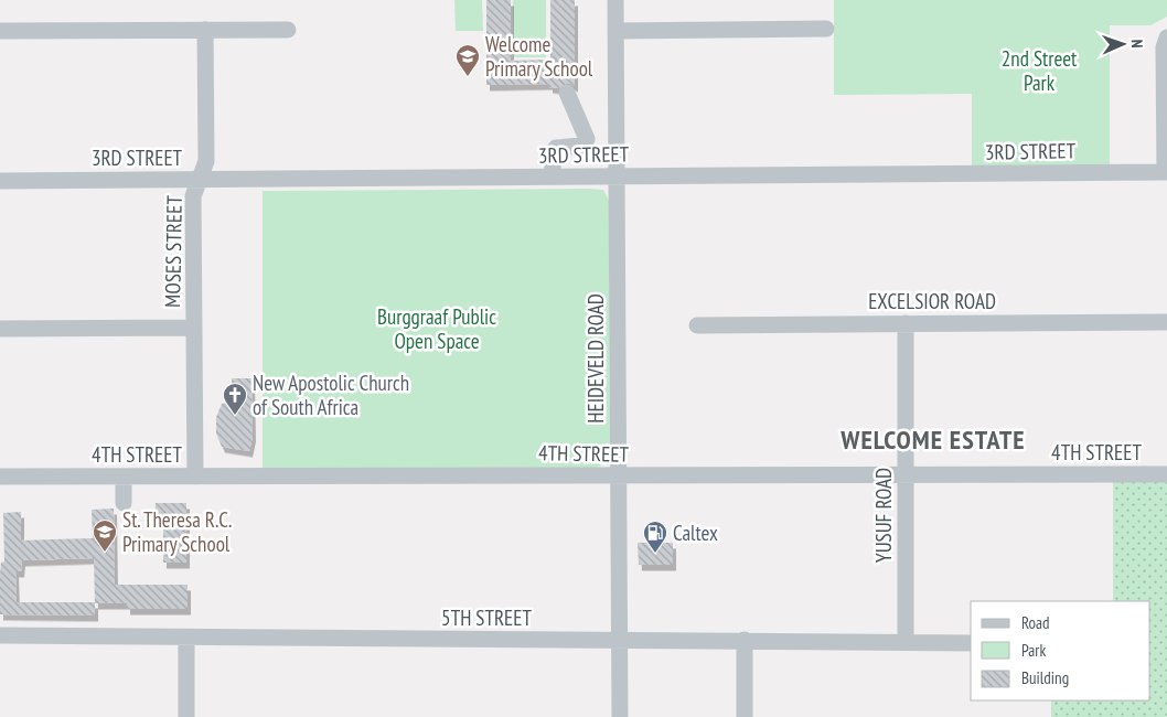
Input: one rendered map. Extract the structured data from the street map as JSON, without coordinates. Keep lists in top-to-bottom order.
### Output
{
  "streets": {
    "street": [
      "3RD STREET",
      "MOSES STREET",
      "EXCELSIOR ROAD",
      "HEIDEVELD ROAD",
      "4TH STREET",
      "YUSUF ROAD",
      "5TH STREET"
    ]
  },
  "crossings": [
    ["3RD STREET", "MOSES STREET"],
    ["3RD STREET", "HEIDEVELD ROAD"],
    ["MOSES STREET", "4TH STREET"],
    ["EXCELSIOR ROAD", "YUSUF ROAD"],
    ["HEIDEVELD ROAD", "4TH STREET"],
    ["HEIDEVELD ROAD", "5TH STREET"],
    ["4TH STREET", "YUSUF ROAD"],
    ["YUSUF ROAD", "5TH STREET"]
  ],
  "districts": ["WELCOME ESTATE"],
  "parks": ["2nd Street Park", "Burggraaf Public Open Space"],
  "places": {
    "school or university": ["Welcome Primary School", "St. Theresa R.C. Primary School"],
    "church": ["New Apostolic Church of South Africa"],
    "fuel station": ["Caltex"]
  },
  "legend": ["Road", "Park", "Building"],
  "north": "right"
}
